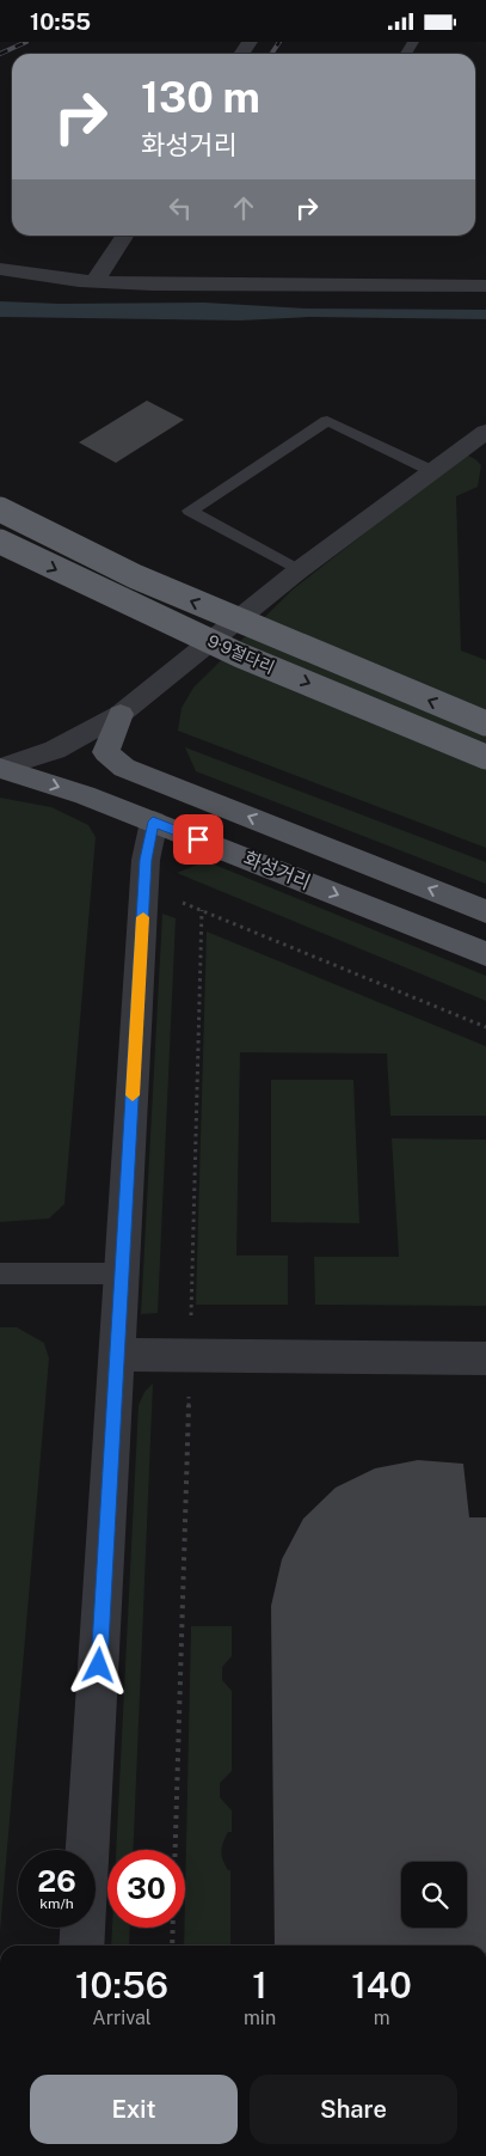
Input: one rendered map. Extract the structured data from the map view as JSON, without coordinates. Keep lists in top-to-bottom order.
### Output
{
  "streets": {
    "highway": ["9·9절다리"],
    "main road": ["화성거리"]
  },
  "page": {
    "status": "10:55",
    "turn": ["130 m", "화성거리"],
    "speed": "26 km/h",
    "limit": "30",
    "eta": [
      "10:56",
      "Arrival",
      "1",
      "min",
      "140",
      "m"
    ],
    "buttons": ["Exit", "Share"]
  }
}
